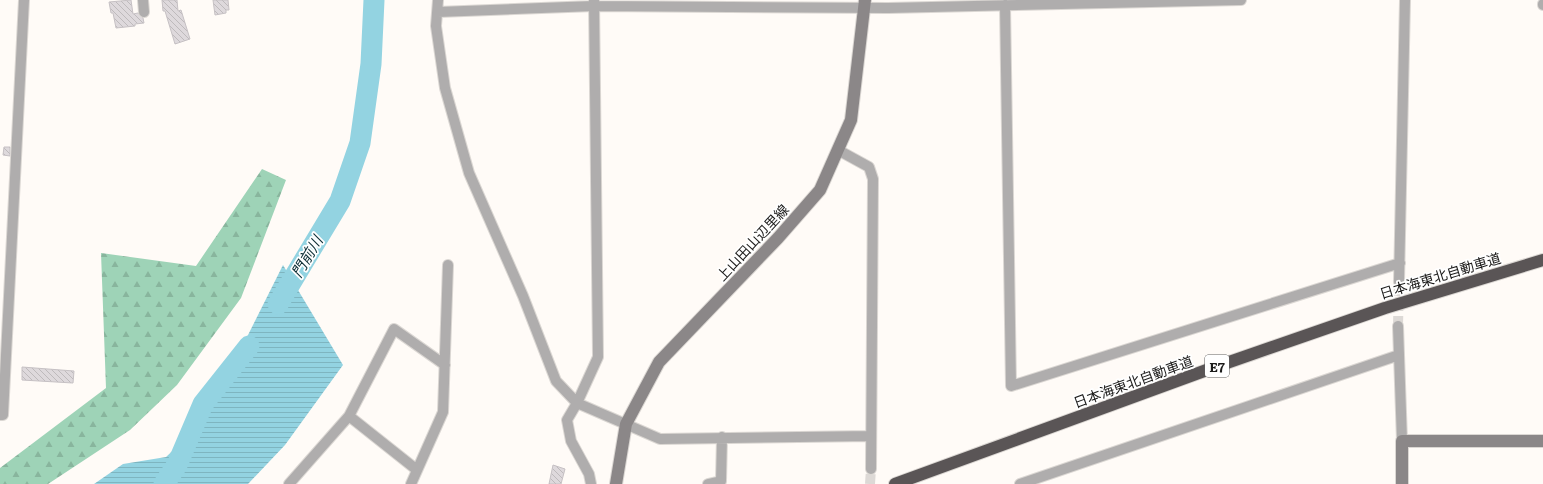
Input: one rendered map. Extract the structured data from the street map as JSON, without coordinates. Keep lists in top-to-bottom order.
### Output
{
  "streets": {
    "highway": ["日本海東北自動車道", "E7"],
    "main road": ["上山田山辺里線"]
  },
  "water": ["門前川"]
}
